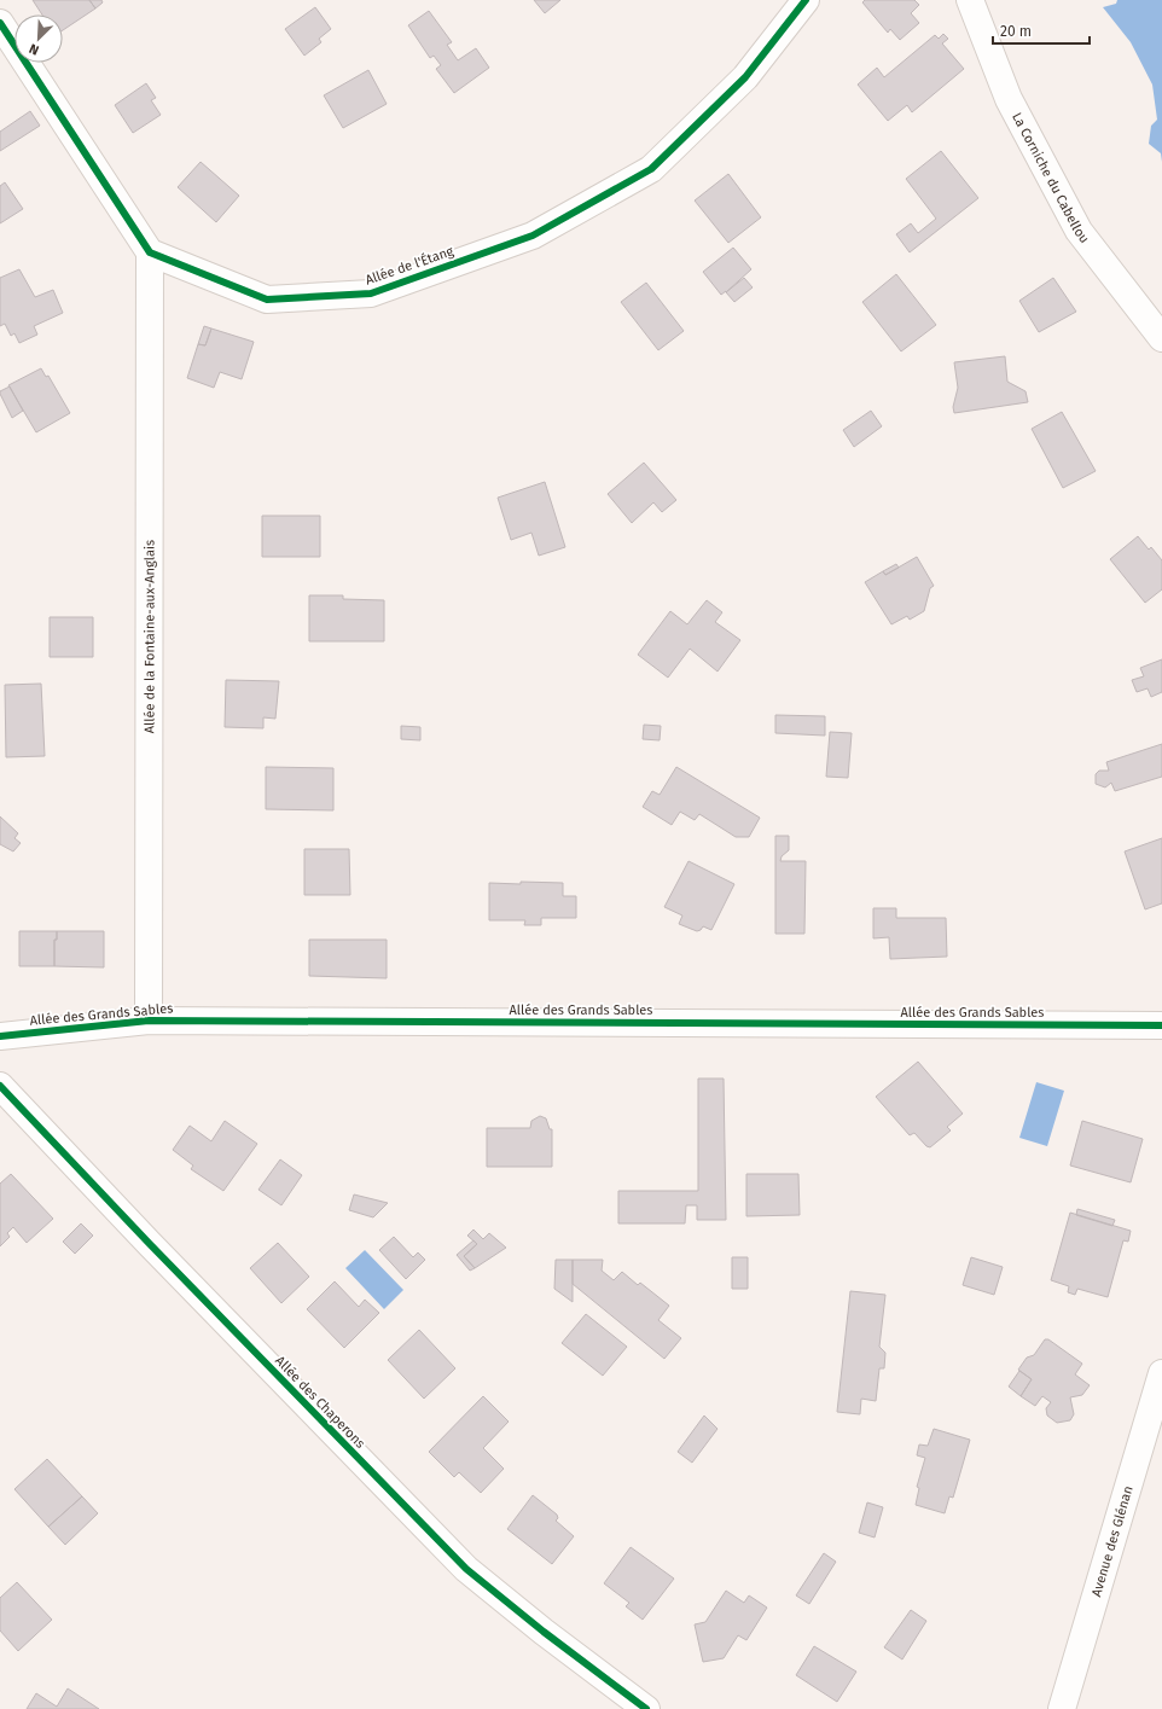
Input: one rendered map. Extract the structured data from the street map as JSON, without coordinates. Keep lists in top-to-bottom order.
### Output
{
  "streets": {
    "street": [
      "La Corniche du Cabellou",
      "Allée de l'Étang",
      "Allée de la Fontaine-aux-Anglais",
      "Allée des Grands Sables",
      "Allée des Chaperons",
      "Avenue des Glénan"
    ]
  },
  "crossings": [
    ["Allée de l'Étang", "Allée de la Fontaine-aux-Anglais"],
    ["Allée de la Fontaine-aux-Anglais", "Allée des Grands Sables"]
  ],
  "scale_bar": "20 m",
  "north": "bottom left"
}
